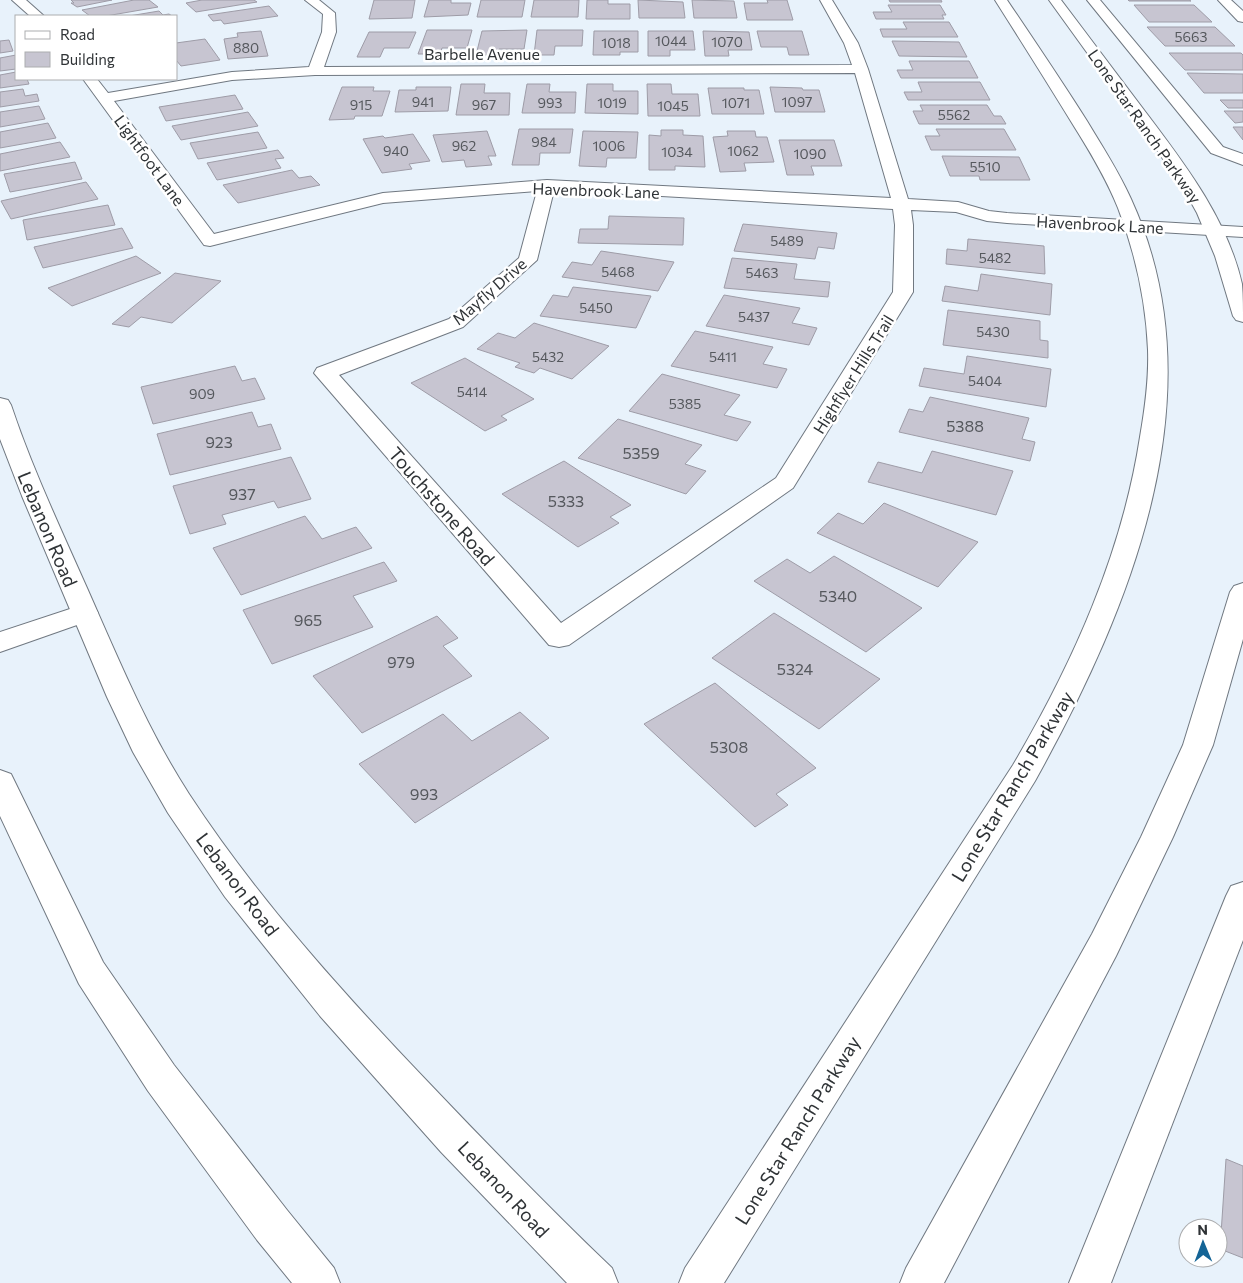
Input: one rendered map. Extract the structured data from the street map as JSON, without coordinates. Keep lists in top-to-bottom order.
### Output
{
  "streets": {
    "street": [
      "Barbelle Avenue",
      "Lone Star Ranch Parkway",
      "Lightfoot Lane",
      "Havenbrook Lane",
      "Mayfly Drive",
      "Highflyer Hills Trail",
      "Touchstone Road",
      "Lebanon Road"
    ]
  },
  "crossings": [
    ["Barbelle Avenue", "Lightfoot Lane"],
    ["Barbelle Avenue", "Highflyer Hills Trail"],
    ["Lone Star Ranch Parkway", "Havenbrook Lane"],
    ["Lightfoot Lane", "Havenbrook Lane"],
    ["Havenbrook Lane", "Mayfly Drive"],
    ["Havenbrook Lane", "Highflyer Hills Trail"],
    ["Mayfly Drive", "Touchstone Road"],
    ["Highflyer Hills Trail", "Touchstone Road"]
  ],
  "house_numbers": [
    "5663",
    "1044",
    "1070",
    "1018",
    "880",
    "941",
    "1097",
    "993",
    "1019",
    "1071",
    "915",
    "967",
    "1045",
    "5562",
    "984",
    "962",
    "1006",
    "940",
    "1062",
    "1034",
    "1090",
    "5510",
    "5489",
    "5482",
    "5468",
    "5463",
    "5450",
    "5437",
    "5430",
    "5432",
    "5411",
    "5404",
    "5414",
    "909",
    "5385",
    "5388",
    "923",
    "5359",
    "937",
    "5333",
    "5340",
    "965",
    "979",
    "5324",
    "5308",
    "993"
  ],
  "legend": ["Road", "Building"],
  "north": "top"
}
